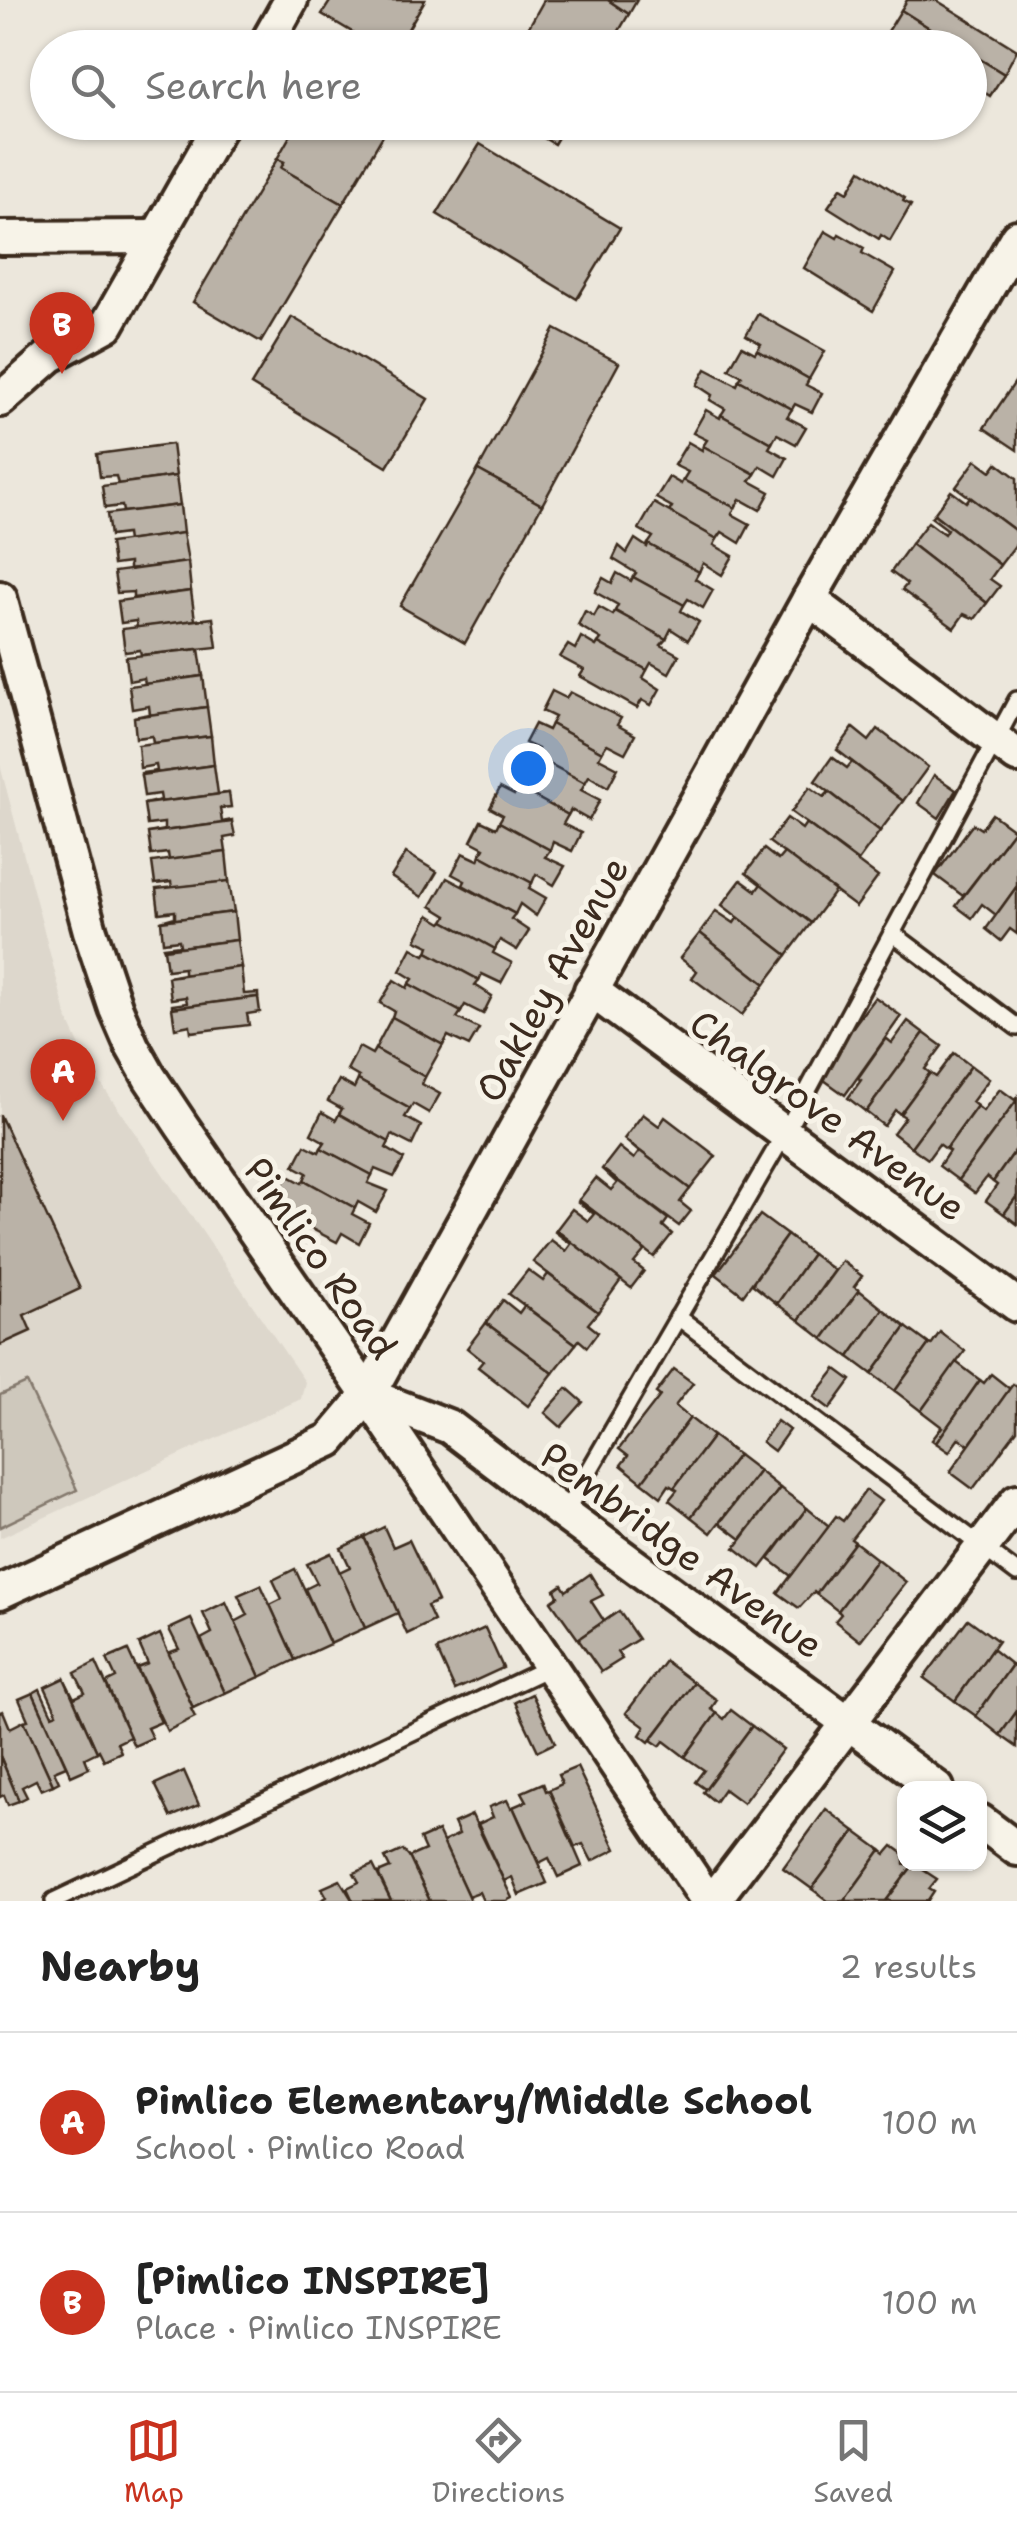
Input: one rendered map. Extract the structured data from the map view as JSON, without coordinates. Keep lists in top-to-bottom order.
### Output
{
  "streets": {
    "street": [
      "Oakley Avenue",
      "Chalgrove Avenue",
      "Pimlico Road",
      "Pembridge Avenue"
    ]
  },
  "crossings": [
    ["Oakley Avenue", "Chalgrove Avenue"],
    ["Oakley Avenue", "Pimlico Road"],
    ["Oakley Avenue", "Pembridge Avenue"],
    ["Pimlico Road", "Pembridge Avenue"]
  ],
  "page": {
    "search": "Search here",
    "pins": ["B", "A"],
    "heading": ["Nearby", "2 results"],
    "list": [
      {
        "mark": "A",
        "name": "Pimlico Elementary/Middle School",
        "note": "School · Pimlico Road",
        "value": "100 m"
      },
      {
        "mark": "B",
        "name": "[Pimlico INSPIRE]",
        "note": "Place · Pimlico INSPIRE",
        "value": "100 m"
      }
    ],
    "nav": ["Map", "Directions", "Saved"]
  }
}
